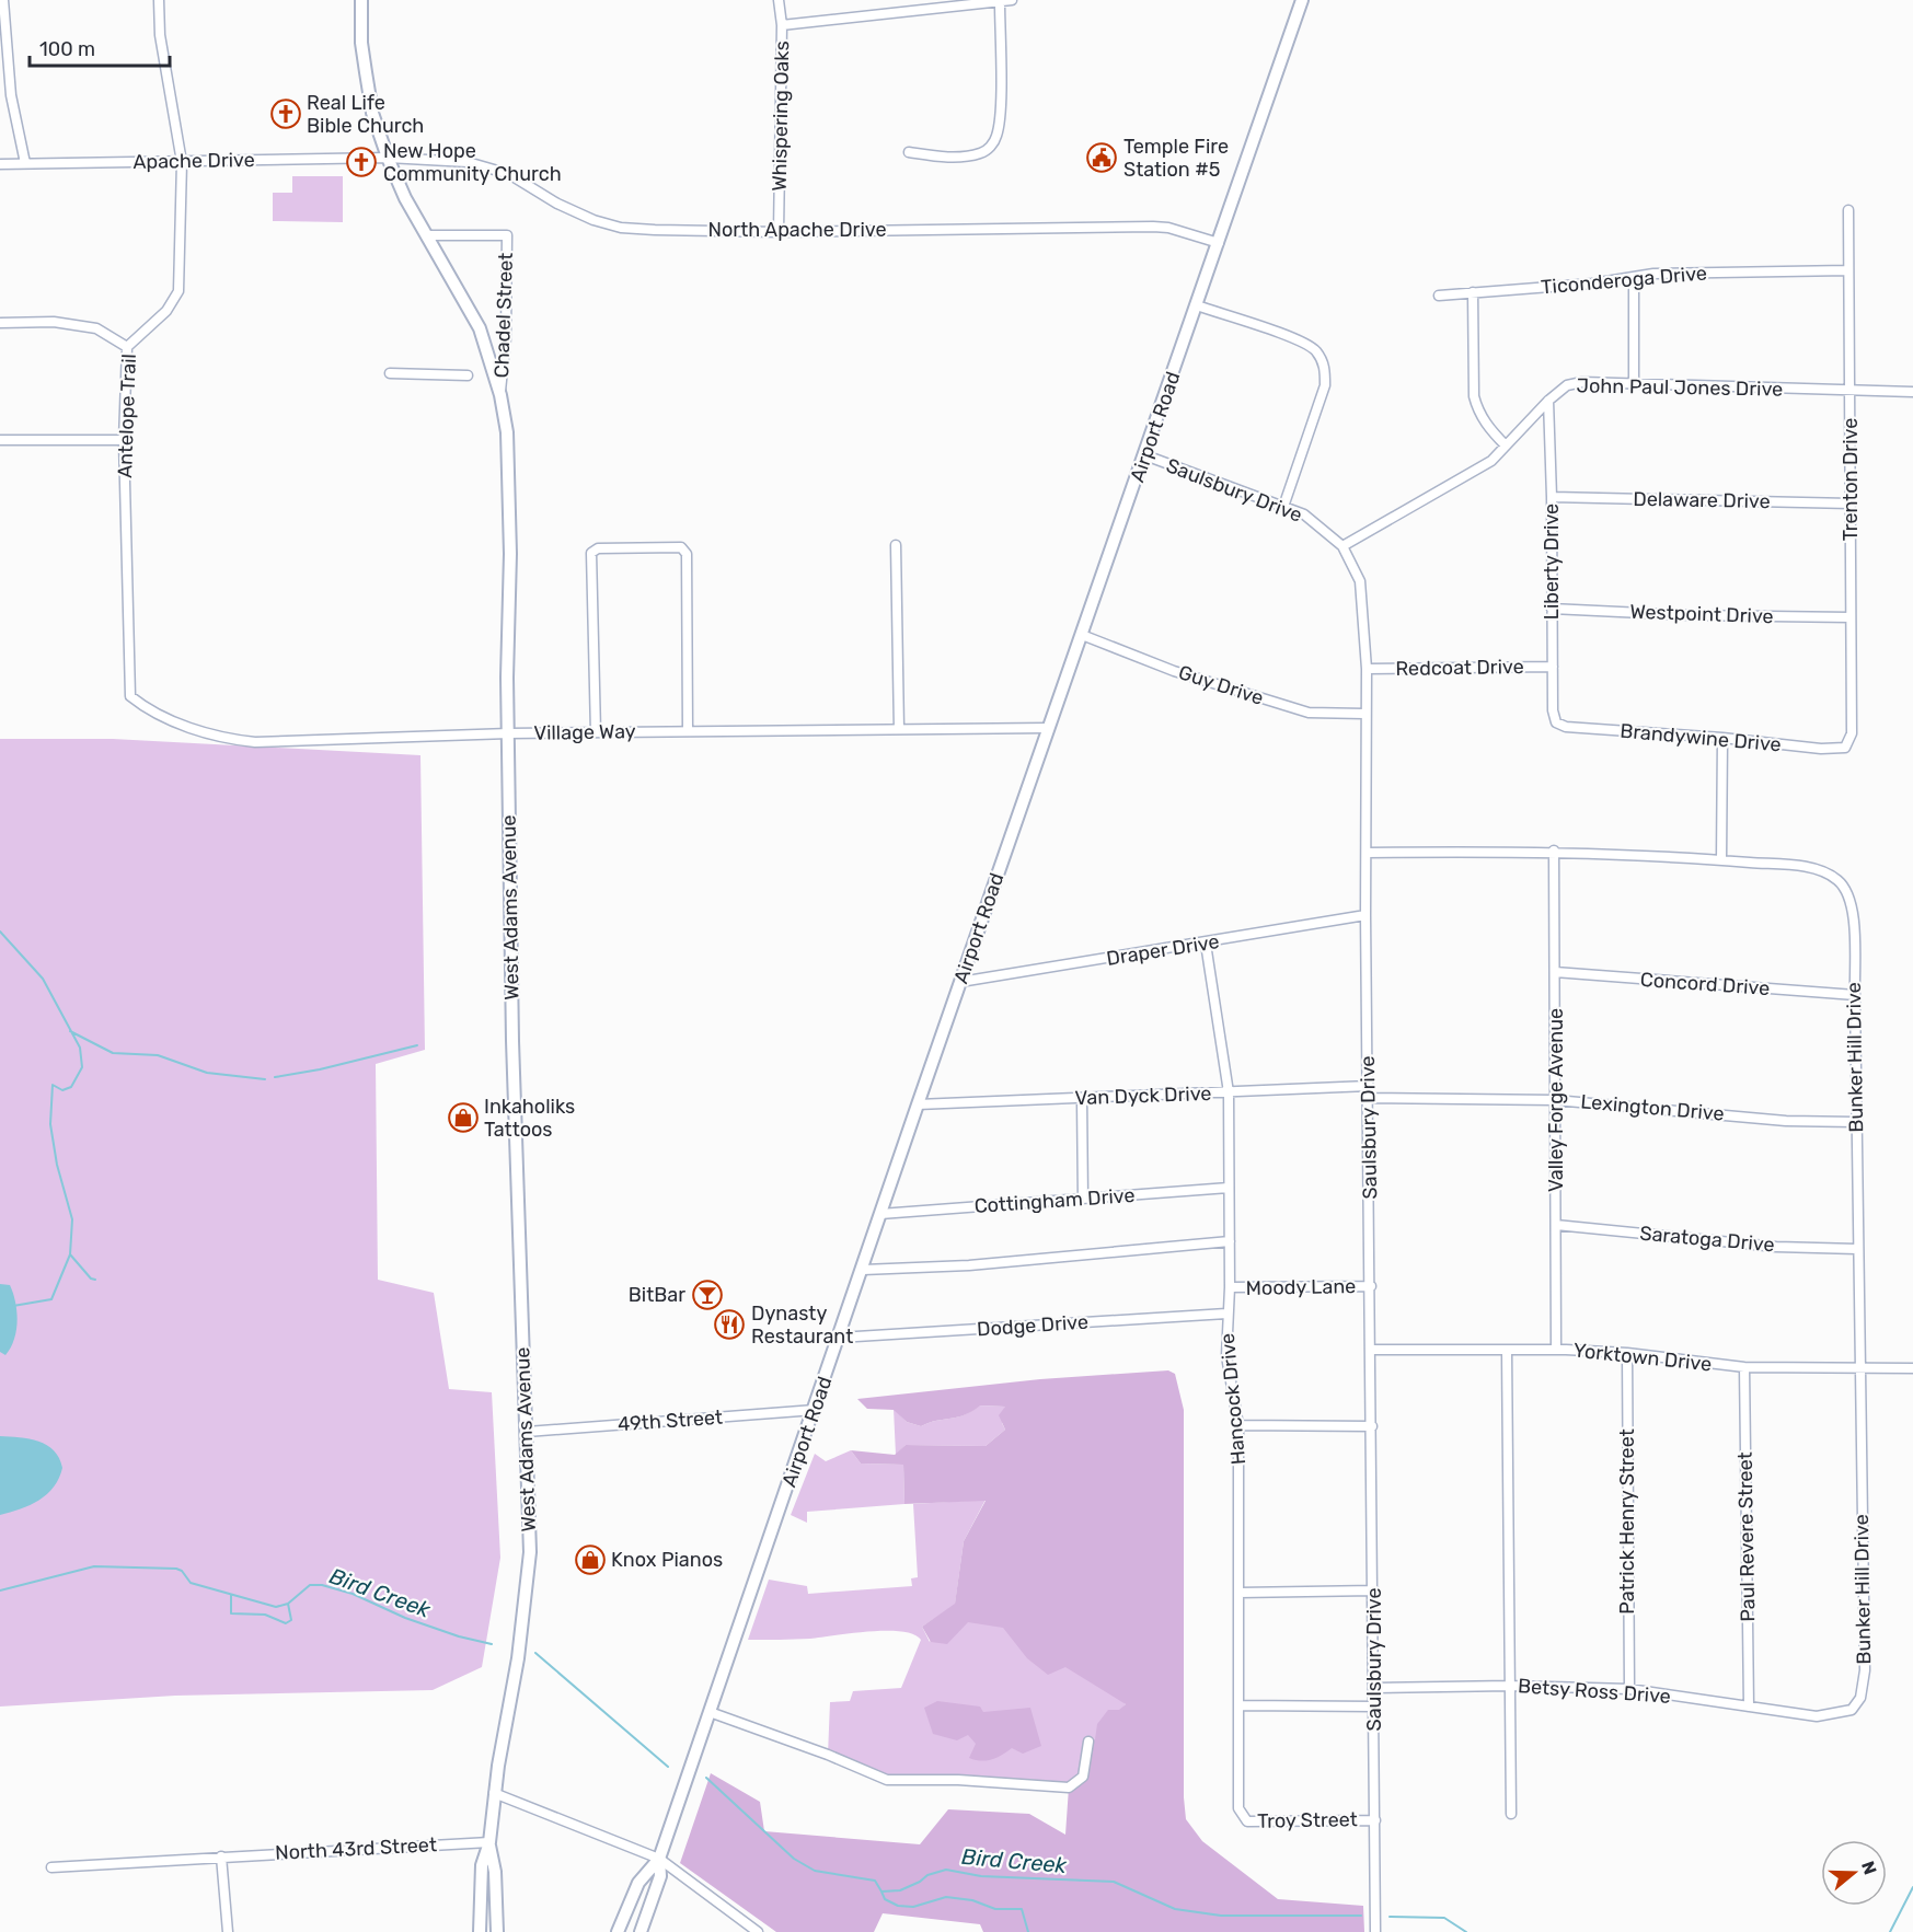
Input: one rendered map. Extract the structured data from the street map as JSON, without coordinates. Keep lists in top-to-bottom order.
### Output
{
  "streets": {
    "main road": ["Airport Road", "West Adams Avenue"],
    "street": [
      "Whispering Oaks",
      "Apache Drive",
      "North Apache Drive",
      "Ticonderoga Drive",
      "Chadel Street",
      "John Paul Jones Drive",
      "Antelope Trail",
      "Trenton Drive",
      "Saulsbury Drive",
      "Delaware Drive",
      "Liberty Drive",
      "Westpoint Drive",
      "Redcoat Drive",
      "Guy Drive",
      "Village Way",
      "Brandywine Drive",
      "Draper Drive",
      "Concord Drive",
      "Bunker Hill Drive",
      "Van Dyck Drive",
      "Valley Forge Avenue",
      "Lexington Drive",
      "Cottingham Drive",
      "Saratoga Drive",
      "Moody Lane",
      "Dodge Drive",
      "Yorktown Drive",
      "Hancock Drive",
      "49th Street",
      "Patrick Henry Street",
      "Paul Revere Street",
      "Betsy Ross Drive",
      "Troy Street",
      "North 43rd Street"
    ]
  },
  "crossings": [
    ["Whispering Oaks", "North Apache Drive"],
    ["Apache Drive", "North Apache Drive"],
    ["Apache Drive", "Antelope Trail"],
    ["Apache Drive", "West Adams Avenue"],
    ["North Apache Drive", "Airport Road"],
    ["North Apache Drive", "West Adams Avenue"],
    ["Ticonderoga Drive", "Trenton Drive"],
    ["Chadel Street", "West Adams Avenue"],
    ["John Paul Jones Drive", "Trenton Drive"],
    ["John Paul Jones Drive", "Saulsbury Drive"],
    ["John Paul Jones Drive", "Liberty Drive"],
    ["Antelope Trail", "Village Way"],
    ["Airport Road", "Saulsbury Drive"],
    ["Airport Road", "Guy Drive"],
    ["Airport Road", "Village Way"],
    ["Airport Road", "Draper Drive"],
    ["Airport Road", "Van Dyck Drive"],
    ["Airport Road", "Cottingham Drive"],
    ["Airport Road", "Dodge Drive"],
    ["Airport Road", "49th Street"],
    ["Trenton Drive", "Delaware Drive"],
    ["Trenton Drive", "Westpoint Drive"],
    ["Trenton Drive", "Brandywine Drive"],
    ["Saulsbury Drive", "Redcoat Drive"],
    ["Saulsbury Drive", "Guy Drive"],
    ["Saulsbury Drive", "Draper Drive"],
    ["Saulsbury Drive", "Bunker Hill Drive"],
    ["Saulsbury Drive", "Van Dyck Drive"],
    ["Saulsbury Drive", "Lexington Drive"],
    ["Saulsbury Drive", "Moody Lane"],
    ["Saulsbury Drive", "Yorktown Drive"],
    ["Saulsbury Drive", "Betsy Ross Drive"],
    ["Saulsbury Drive", "Troy Street"],
    ["Delaware Drive", "Liberty Drive"],
    ["Liberty Drive", "Westpoint Drive"],
    ["Liberty Drive", "Redcoat Drive"],
    ["Liberty Drive", "Brandywine Drive"],
    ["Village Way", "West Adams Avenue"],
    ["West Adams Avenue", "49th Street"],
    ["West Adams Avenue", "North 43rd Street"],
    ["Draper Drive", "Hancock Drive"],
    ["Concord Drive", "Bunker Hill Drive"],
    ["Concord Drive", "Valley Forge Avenue"],
    ["Bunker Hill Drive", "Valley Forge Avenue"],
    ["Bunker Hill Drive", "Lexington Drive"],
    ["Bunker Hill Drive", "Saratoga Drive"],
    ["Bunker Hill Drive", "Yorktown Drive"],
    ["Bunker Hill Drive", "Betsy Ross Drive"],
    ["Van Dyck Drive", "Hancock Drive"],
    ["Valley Forge Avenue", "Lexington Drive"],
    ["Valley Forge Avenue", "Saratoga Drive"],
    ["Valley Forge Avenue", "Yorktown Drive"],
    ["Cottingham Drive", "Hancock Drive"],
    ["Moody Lane", "Hancock Drive"],
    ["Dodge Drive", "Hancock Drive"],
    ["Yorktown Drive", "Patrick Henry Street"],
    ["Yorktown Drive", "Paul Revere Street"],
    ["Hancock Drive", "Troy Street"],
    ["Patrick Henry Street", "Betsy Ross Drive"],
    ["Paul Revere Street", "Betsy Ross Drive"]
  ],
  "water": ["Bird Creek"],
  "places": {
    "church": ["Real Life Bible Church", "New Hope Community Church"],
    "public building": ["Temple Fire Station #5"],
    "shop": ["Inkaholiks Tattoos", "Knox Pianos"],
    "bar": ["BitBar"],
    "restaurant": ["Dynasty Restaurant"]
  },
  "scale_bar": "100 m",
  "north": "right"
}
